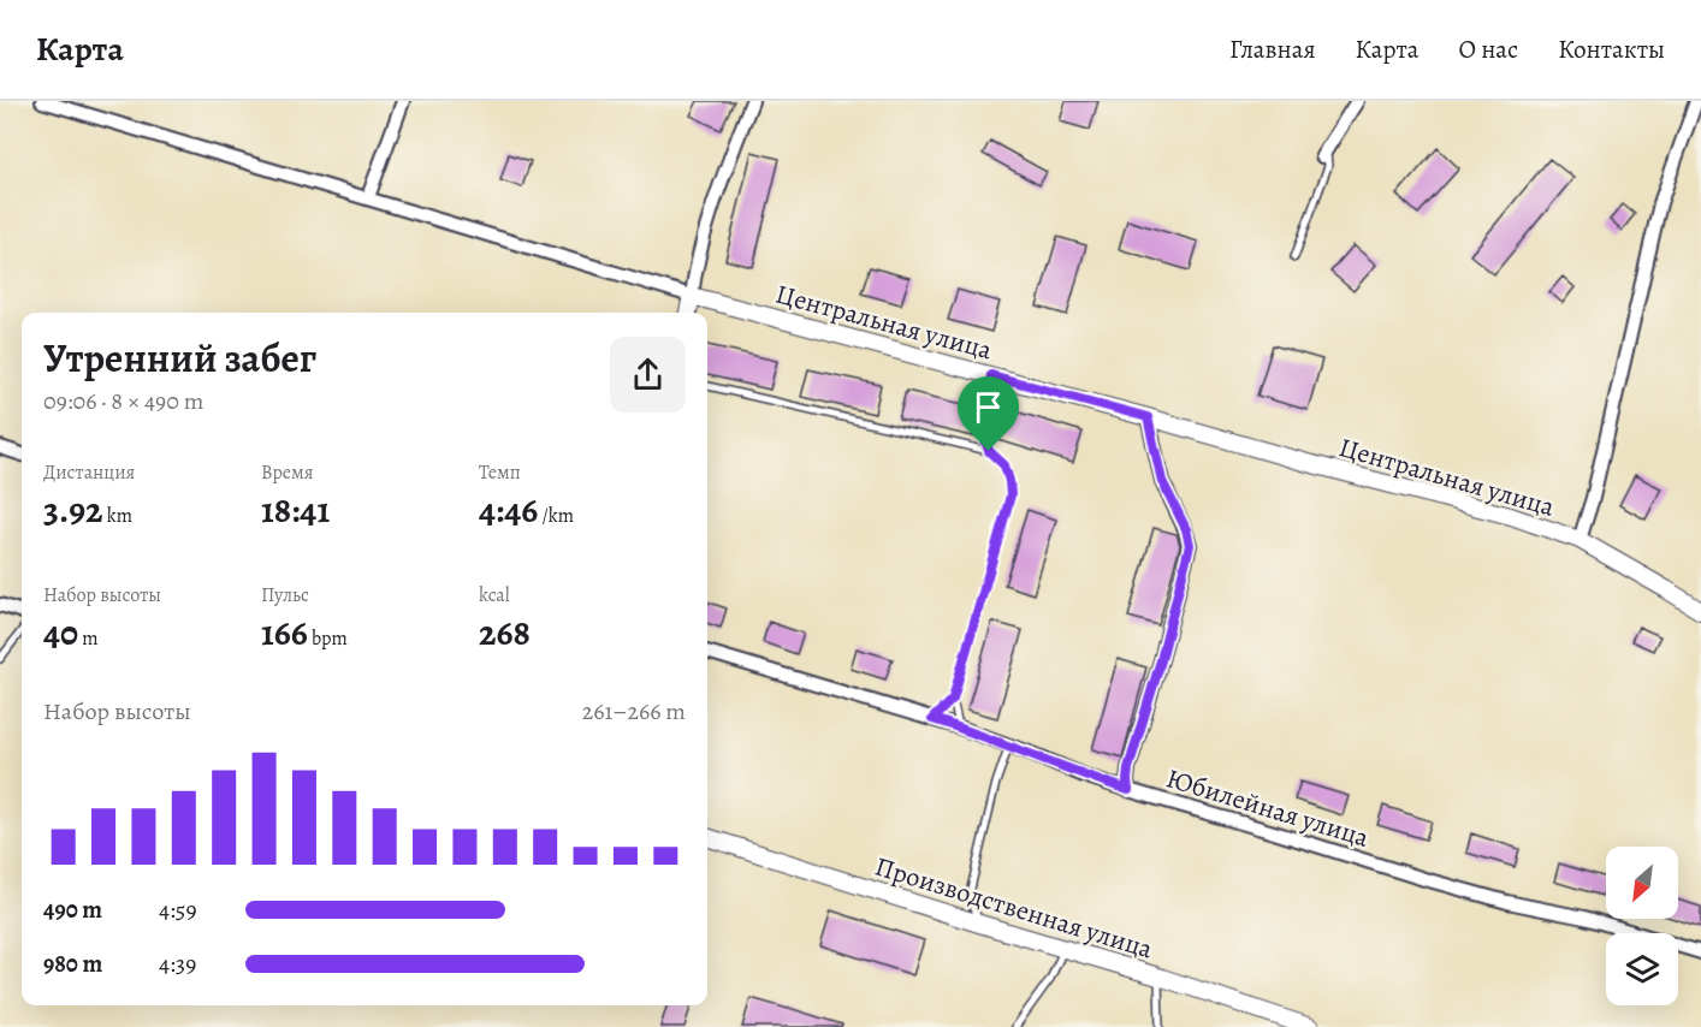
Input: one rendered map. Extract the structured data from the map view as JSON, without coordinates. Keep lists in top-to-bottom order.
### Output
{
  "streets": {
    "street": ["Центральная улица", "Юбилейная улица", "Производственная улица"]
  },
  "north": "bottom left",
  "page": {
    "header": "Карта",
    "nav": [
      "Главная",
      "Карта",
      "О нас",
      "Контакты"
    ],
    "heading": ["Утренний забег", "09:06 · 8 × 490 m"],
    "stats": [
      ["Дистанция", "3.92 km"],
      ["Время", "18:41"],
      ["Темп", "4:46 /km"],
      ["Набор высоты", "40 m"],
      ["Пульс", "166 bpm"],
      ["kcal", "268"]
    ],
    "chart": ["Набор высоты", "261–266 m"],
    "list": [
      {
        "name": "490 m",
        "note": "4:59"
      },
      {
        "name": "980 m",
        "note": "4:39"
      }
    ]
  }
}
